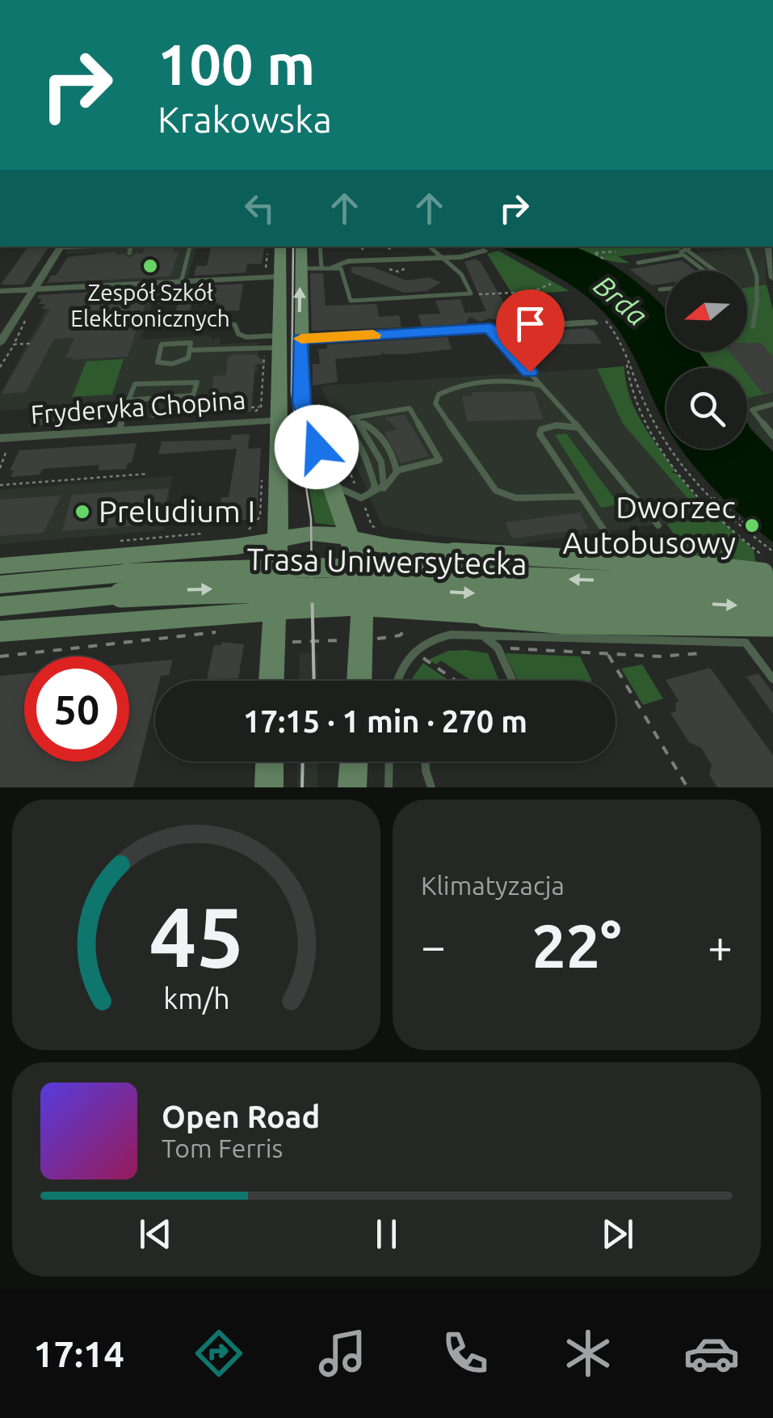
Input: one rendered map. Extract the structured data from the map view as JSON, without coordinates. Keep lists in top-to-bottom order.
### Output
{
  "streets": {
    "main road": ["Trasa Uniwersytecka"],
    "street": ["Fryderyka Chopina"]
  },
  "water": ["Brda"],
  "places": ["Zespół Szkół Elektronicznych", "Preludium I", "Dworzec Autobusowy"],
  "north": "left",
  "page": {
    "turn": ["100 m", "Krakowska"],
    "limit": "50",
    "trip": "17:15 · 1 min · 270 m",
    "tile": "Klimatyzacja",
    "heat": ["−", "22°", "+"],
    "song": ["Open Road", "Tom Ferris"],
    "tabs": "17:14",
    "gauge": ["45", "km/h"]
  }
}
